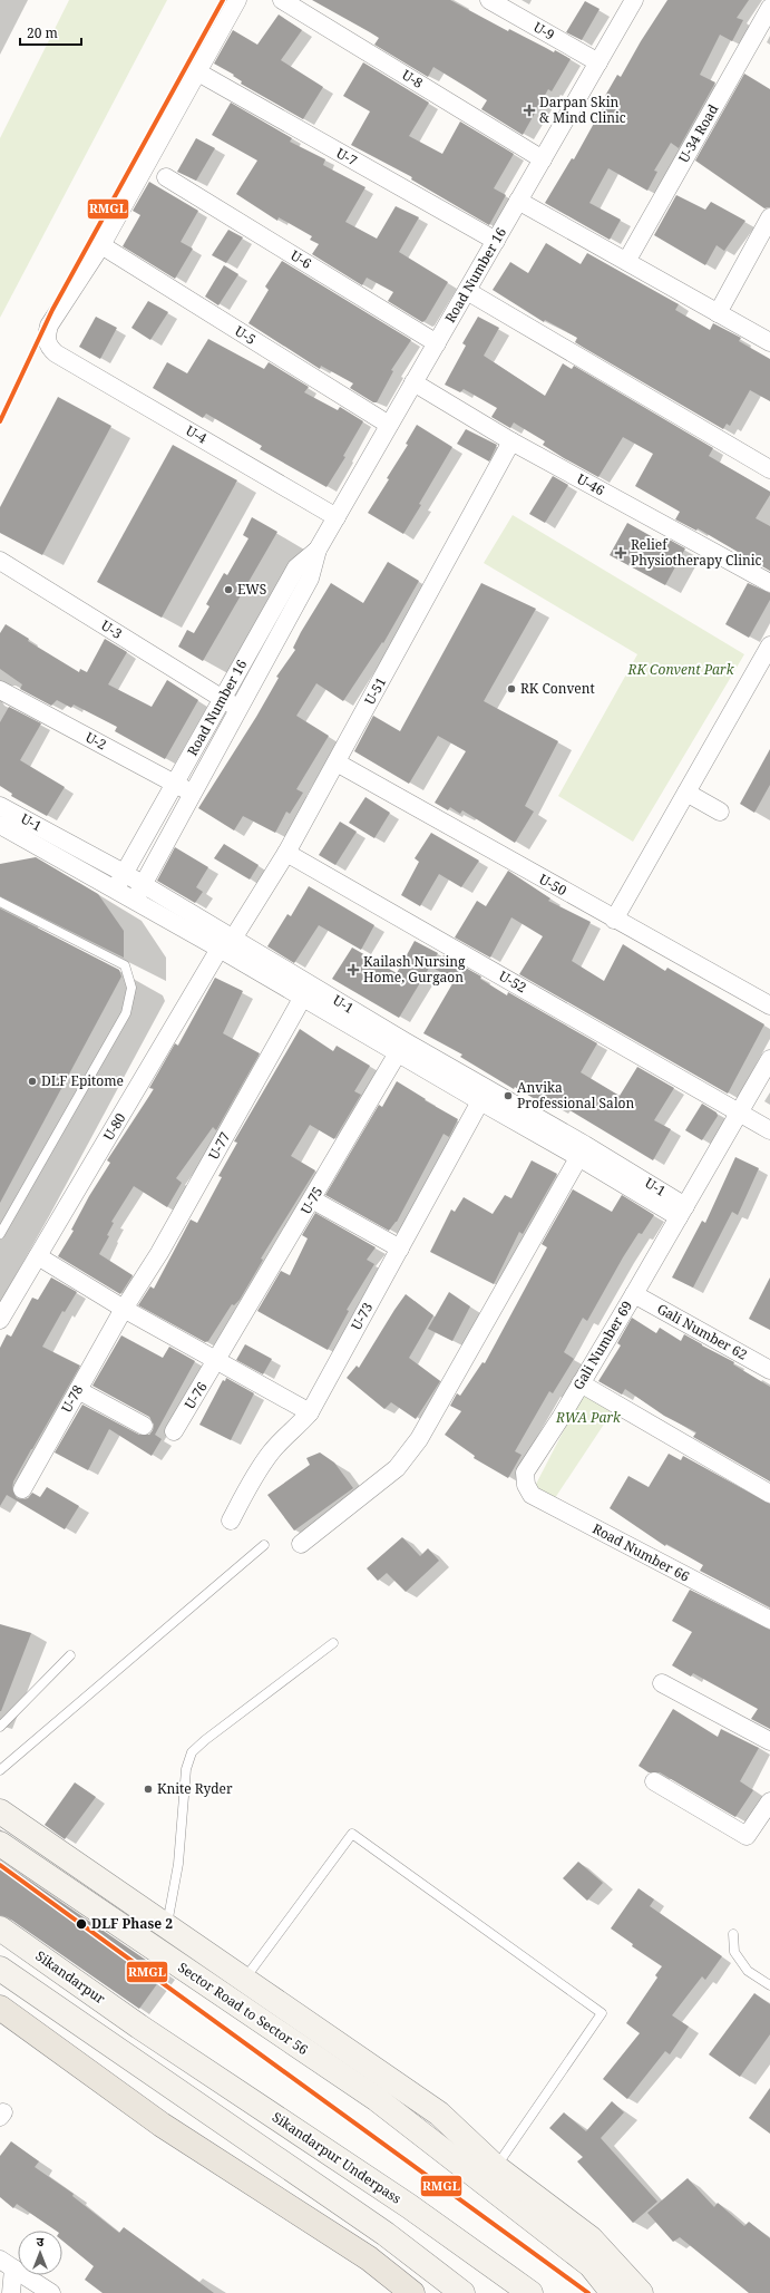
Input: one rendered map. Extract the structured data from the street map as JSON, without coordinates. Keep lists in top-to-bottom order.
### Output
{
  "streets": {
    "street": [
      "U-9",
      "U-8",
      "U-34 Road",
      "U-7",
      "U-6",
      "Road Number 16",
      "U-5",
      "U-4",
      "U-46",
      "U-3",
      "U-51",
      "U-2",
      "U-1",
      "U-50",
      "U-52",
      "U-80",
      "U-77",
      "U-75",
      "U-73",
      "Gali Number 62",
      "Gali Number 69",
      "U-76",
      "U-78",
      "Road Number 66",
      "Sikandarpur",
      "Sector Road to Sector 56",
      "Sikandarpur Underpass"
    ]
  },
  "crossings": [
    ["U-9", "Road Number 16"],
    ["U-8", "Road Number 16"],
    ["U-7", "Road Number 16"],
    ["U-6", "Road Number 16"],
    ["Road Number 16", "U-5"],
    ["Road Number 16", "U-4"],
    ["Road Number 16", "U-46"],
    ["Road Number 16", "U-3"],
    ["Road Number 16", "U-2"],
    ["Road Number 16", "U-1"],
    ["U-5", "U-4"],
    ["U-46", "U-51"],
    ["U-51", "U-1"],
    ["U-51", "U-50"],
    ["U-51", "U-52"],
    ["U-51", "U-80"],
    ["U-1", "U-80"],
    ["U-1", "U-77"],
    ["U-1", "U-75"],
    ["U-1", "U-73"],
    ["U-1", "Gali Number 69"],
    ["U-52", "Gali Number 69"],
    ["U-77", "U-78"],
    ["U-75", "U-76"],
    ["Gali Number 62", "Gali Number 69"],
    ["Gali Number 69", "Road Number 66"],
    ["Sikandarpur", "Sikandarpur Underpass"]
  ],
  "parks": ["RK Convent Park", "RWA Park"],
  "places": {
    "health": ["Darpan Skin & Mind Clinic", "Relief Physiotherapy Clinic", "Kailash Nursing Home, Gurgaon"],
    "other": [
      "EWS",
      "RK Convent",
      "DLF Epitome",
      "Anvika Professional Salon",
      "Knite Ryder",
      "DLF Phase 2"
    ]
  },
  "lines": ["transit line RMGL"],
  "scale_bar": "20 m",
  "north": "top"
}
